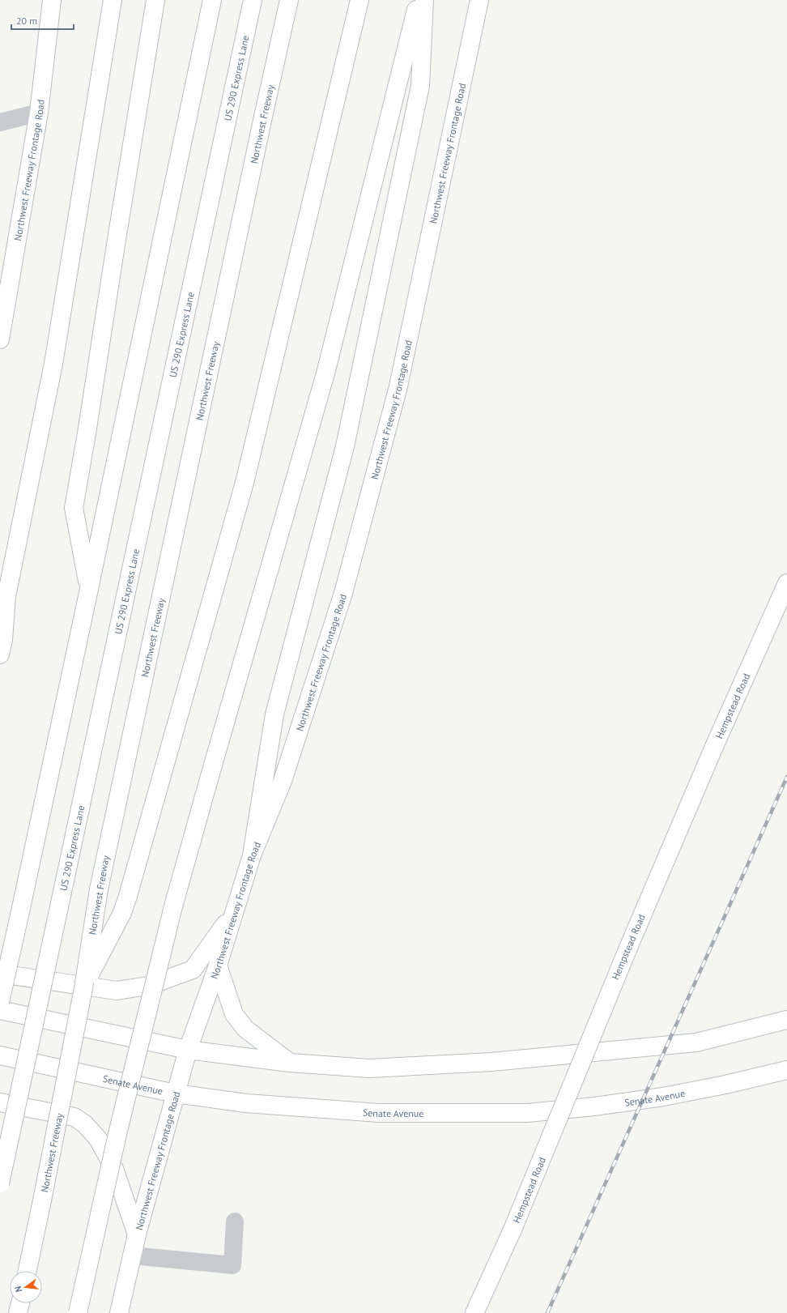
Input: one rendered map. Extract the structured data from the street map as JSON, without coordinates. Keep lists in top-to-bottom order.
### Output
{
  "streets": {
    "main road": [
      "US 290 Express Lane",
      "Northwest Freeway",
      "Northwest Freeway Frontage Road",
      "Hempstead Road",
      "Senate Avenue"
    ]
  },
  "crossings": [
    ["Northwest Freeway Frontage Road", "Senate Avenue"]
  ],
  "scale_bar": "20 m",
  "north": "left"
}
